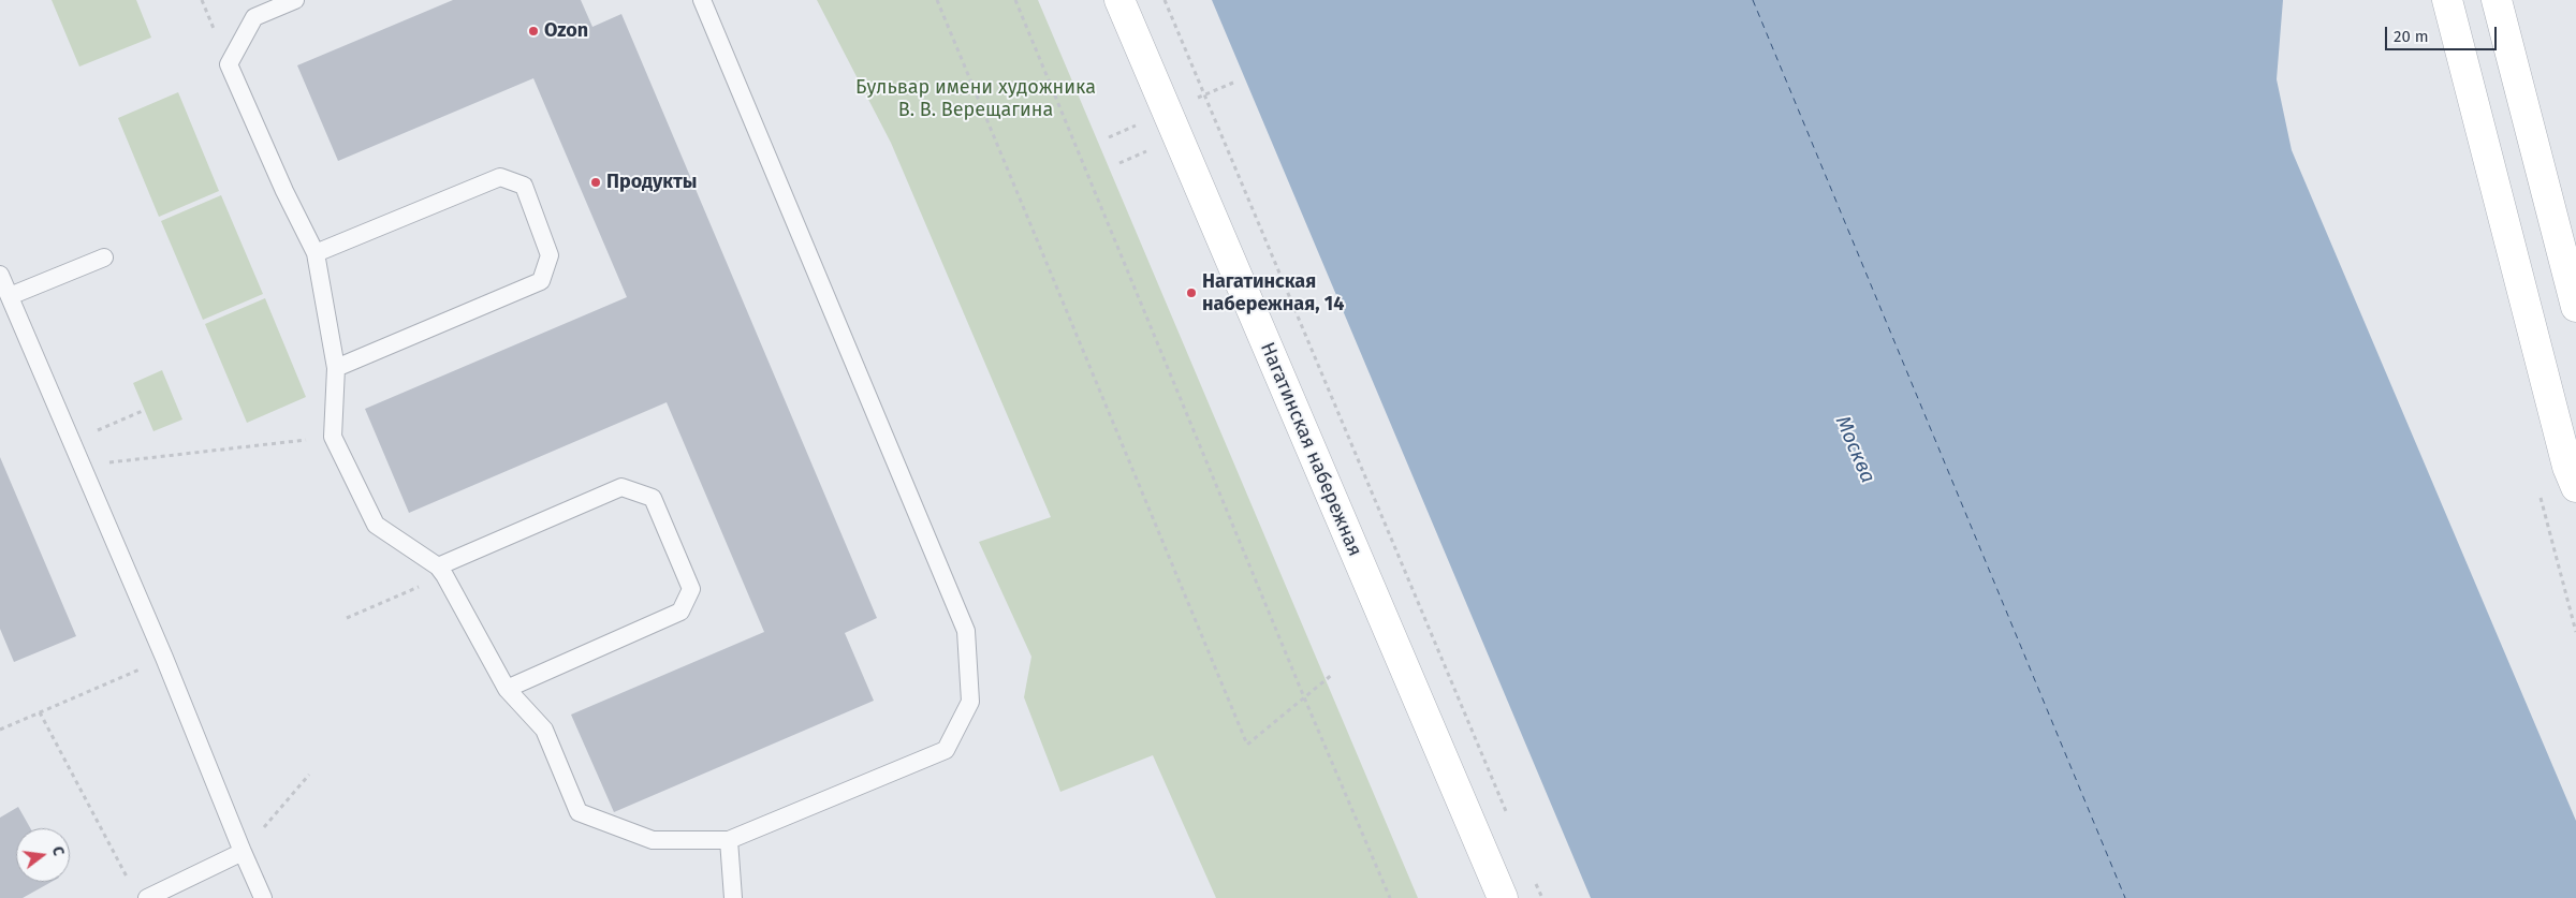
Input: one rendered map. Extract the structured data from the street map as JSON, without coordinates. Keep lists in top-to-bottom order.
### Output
{
  "streets": {
    "main road": ["Нагатинская набережная"]
  },
  "water": ["Москва"],
  "parks": ["Бульвар имени художника В. В. Верещагина"],
  "places": ["Ozon", "Продукты", "Нагатинская набережная, 14"],
  "scale_bar": "20 m",
  "north": "right"
}
